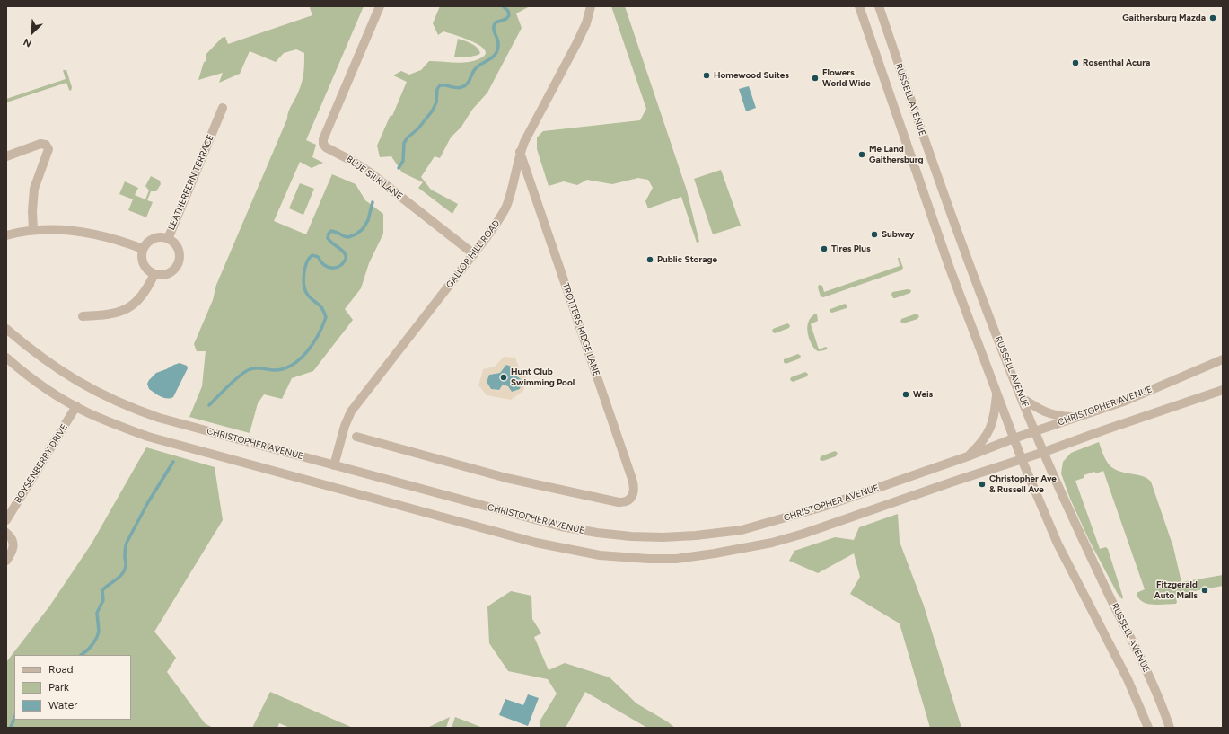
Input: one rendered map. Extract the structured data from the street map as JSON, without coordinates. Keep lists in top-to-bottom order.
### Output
{
  "streets": {
    "street": [
      "RUSSELL AVENUE",
      "BLUE SILK LANE",
      "LEATHERFERN TERRACE",
      "GALLOP HILL ROAD",
      "TROTTERS RIDGE LANE",
      "CHRISTOPHER AVENUE",
      "BOYSENBERRY DRIVE"
    ]
  },
  "crossings": [
    ["RUSSELL AVENUE", "CHRISTOPHER AVENUE"],
    ["BLUE SILK LANE", "GALLOP HILL ROAD"],
    ["GALLOP HILL ROAD", "TROTTERS RIDGE LANE"],
    ["GALLOP HILL ROAD", "CHRISTOPHER AVENUE"],
    ["CHRISTOPHER AVENUE", "BOYSENBERRY DRIVE"]
  ],
  "places": [
    "Gaithersburg Mazda",
    "Rosenthal Acura",
    "Homewood Suites",
    "Flowers World Wide",
    "Me Land Gaithersburg",
    "Subway",
    "Tires Plus",
    "Public Storage",
    "Hunt Club Swimming Pool",
    "Weis",
    "Christopher Ave & Russell Ave",
    "Fitzgerald Auto Malls"
  ],
  "legend": ["Road", "Park", "Water"],
  "north": "bottom left"
}
